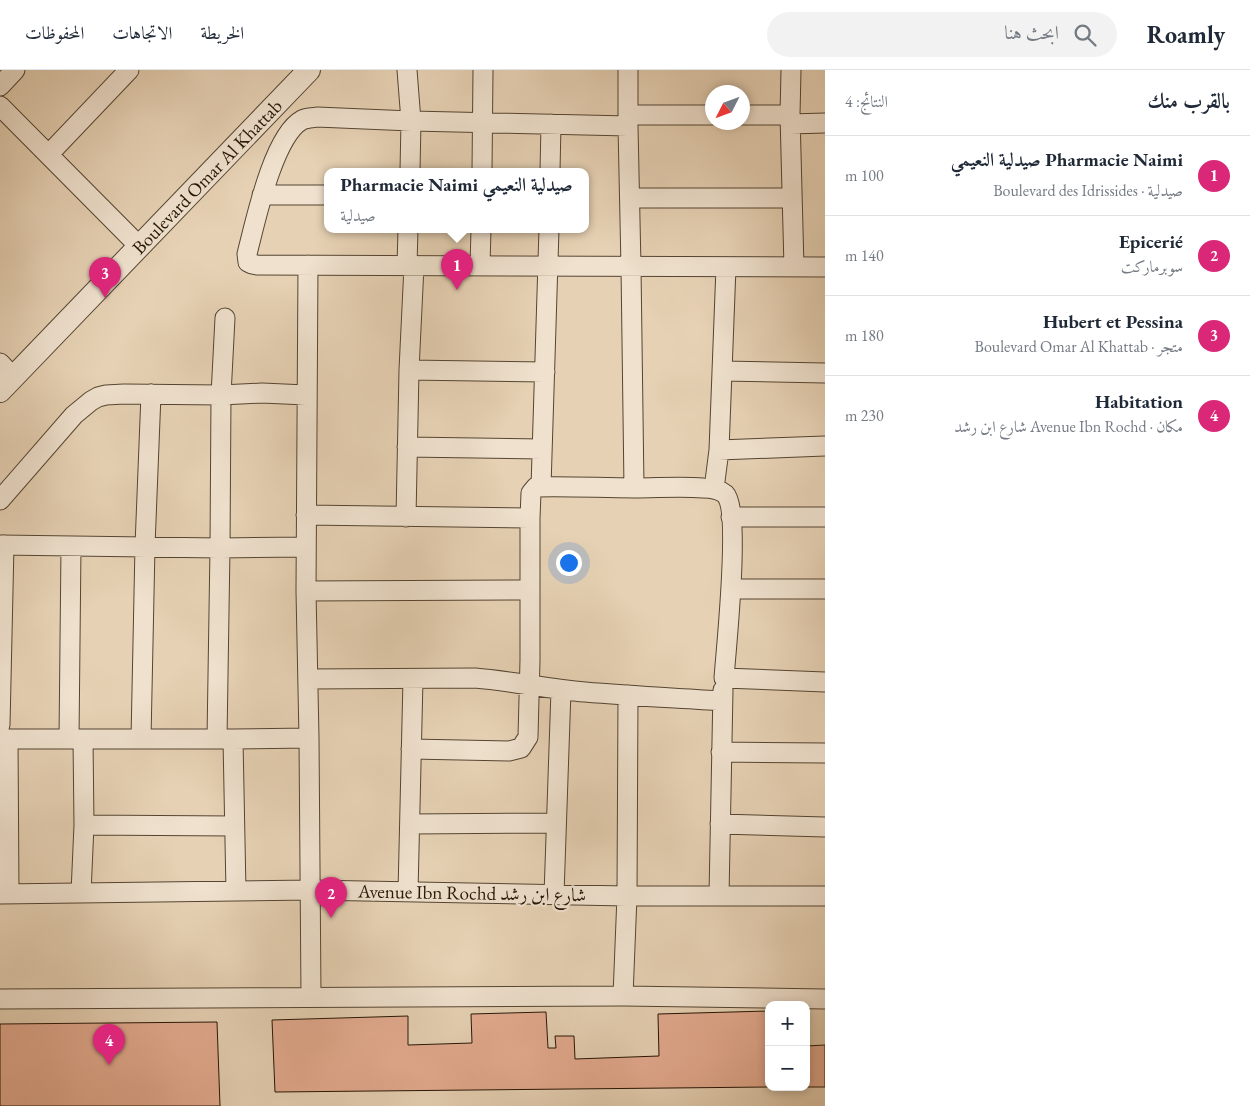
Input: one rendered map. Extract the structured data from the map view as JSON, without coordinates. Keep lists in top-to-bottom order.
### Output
{
  "streets": {
    "street": ["Boulevard Omar Al Khattab", "Avenue Ibn Rochd شارع ابن رشد"]
  },
  "north": "bottom left",
  "page": {
    "header": "Roamly",
    "search": "ابحث هنا",
    "nav": ["الخريطة", "الاتجاهات", "المحفوظات"],
    "heading": ["بالقرب منك", "النتائج: 4"],
    "list": [
      {
        "mark": "1",
        "name": "Pharmacie Naimi صيدلية النعيمي",
        "note": "صيدلية · Boulevard des Idrissides",
        "value": "100 m"
      },
      {
        "mark": "2",
        "name": "Epicerié",
        "note": "سوبرماركت",
        "value": "140 m"
      },
      {
        "mark": "3",
        "name": "Hubert et Pessina",
        "note": "متجر · Boulevard Omar Al Khattab",
        "value": "180 m"
      },
      {
        "mark": "4",
        "name": "Habitation",
        "note": "مكان · Avenue Ibn Rochd شارع ابن رشد",
        "value": "230 m"
      }
    ],
    "popup": ["Pharmacie Naimi صيدلية النعيمي", "صيدلية"],
    "pins": [
      "1",
      "3",
      "2",
      "4"
    ],
    "map_buttons": ["+", "−"]
  }
}
